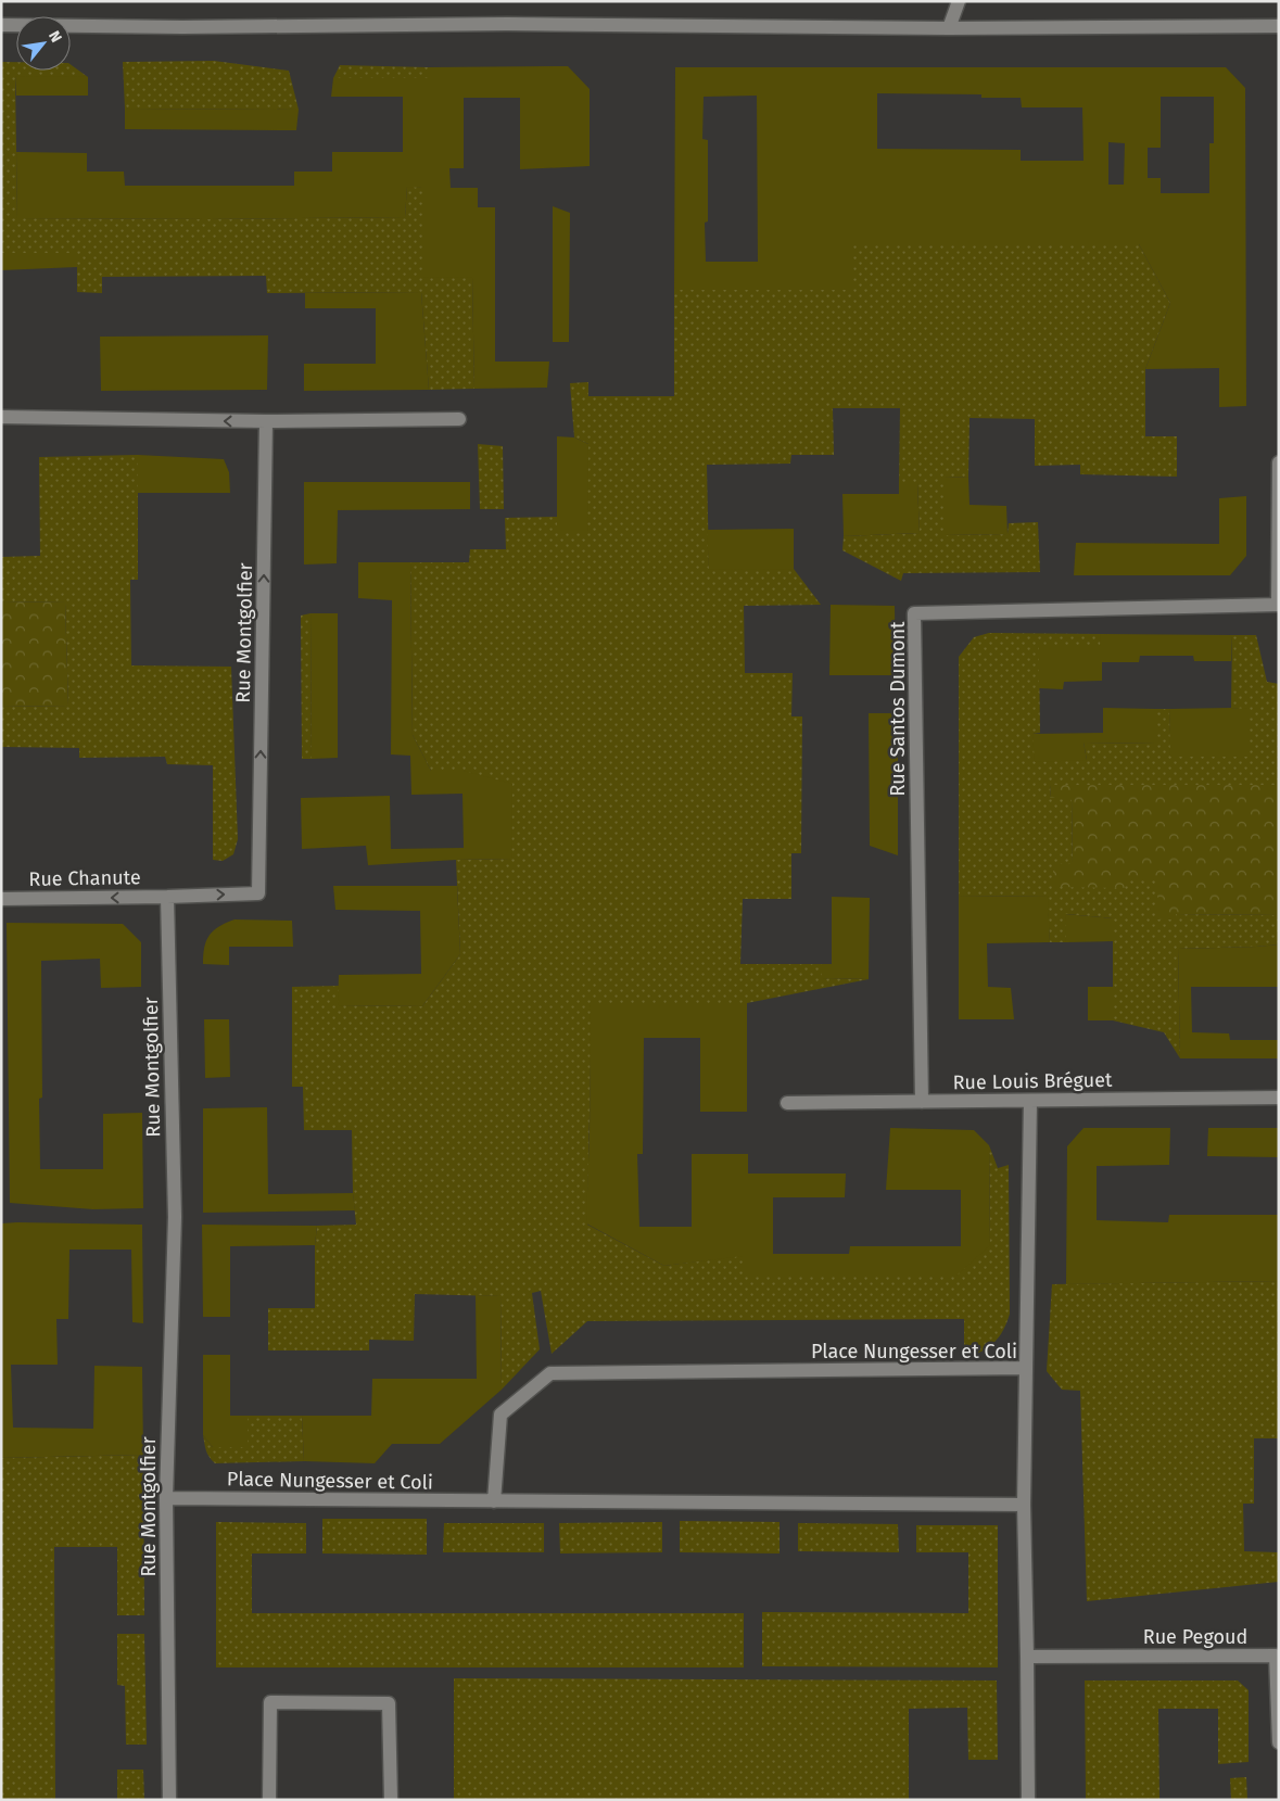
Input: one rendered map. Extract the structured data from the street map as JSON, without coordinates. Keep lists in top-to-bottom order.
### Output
{
  "streets": {
    "street": [
      "Rue Montgolfier",
      "Rue Santos Dumont",
      "Rue Chanute",
      "Rue Louis Bréguet",
      "Place Nungesser et Coli",
      "Rue Pegoud"
    ]
  },
  "crossings": [
    ["Rue Montgolfier", "Rue Chanute"],
    ["Rue Montgolfier", "Place Nungesser et Coli"],
    ["Rue Santos Dumont", "Rue Louis Bréguet"]
  ],
  "one_way": ["Rue Chanute"],
  "north": "top right"
}
